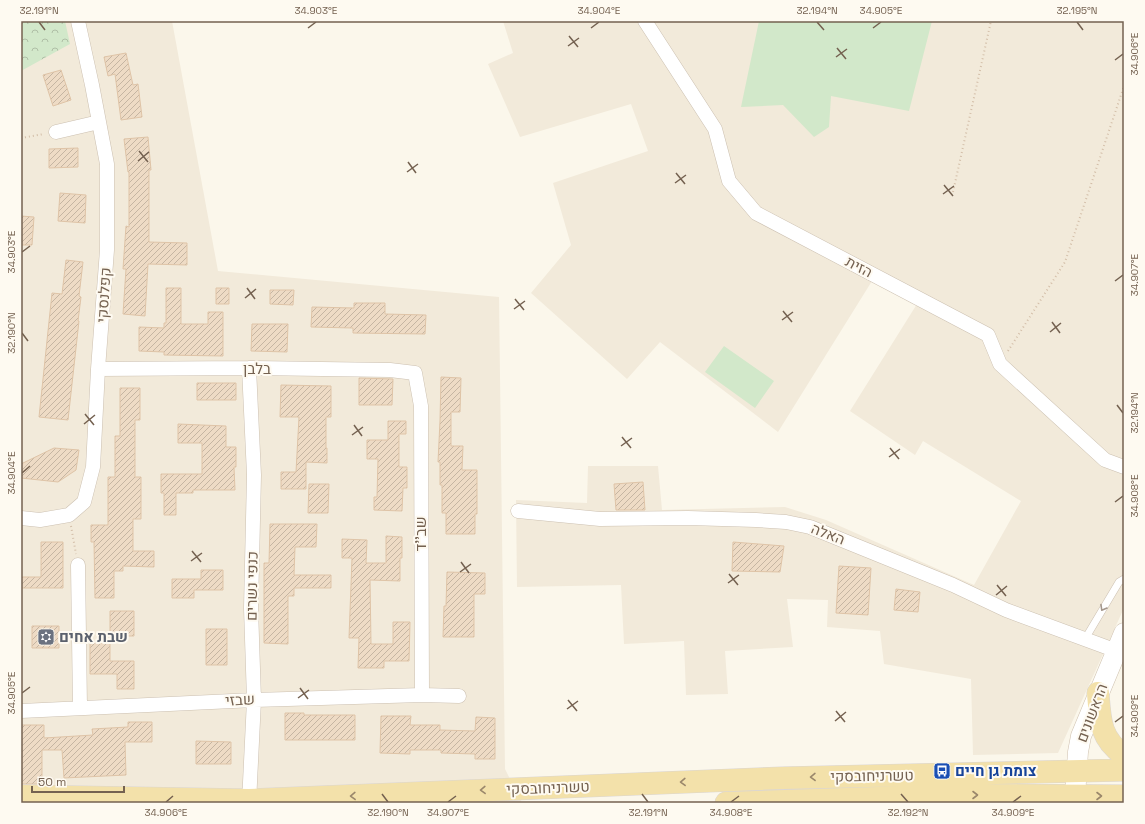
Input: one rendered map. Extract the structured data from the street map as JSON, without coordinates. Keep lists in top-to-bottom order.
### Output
{
  "streets": {
    "main road": ["טשרניחובסקי"],
    "street": [
      "הזית",
      "קפלנסקי",
      "בלבן",
      "שב''ד",
      "האלה",
      "כנפי נשרים",
      "שבזי",
      "הראשונים"
    ]
  },
  "crossings": [
    ["קפלנסקי", "בלבן"],
    ["בלבן", "שב''ד"],
    ["בלבן", "כנפי נשרים"],
    ["שב''ד", "שבזי"],
    ["האלה", "הראשונים"],
    ["כנפי נשרים", "שבזי"],
    ["כנפי נשרים", "טשרניחובסקי"],
    ["הראשונים", "טשרניחובסקי"]
  ],
  "places": {
    "synagogue": ["שבת אחים"],
    "bus stop": ["צומת גן חיים"]
  },
  "scale_bar": "50 m",
  "coordinates": [
    "32.191°N",
    "34.903°E",
    "34.904°E",
    "32.194°N",
    "34.905°E",
    "32.195°N",
    "34.906°E",
    "34.907°E",
    "32.190°N",
    "34.908°E",
    "34.909°E",
    "32.192°N"
  ]
}
